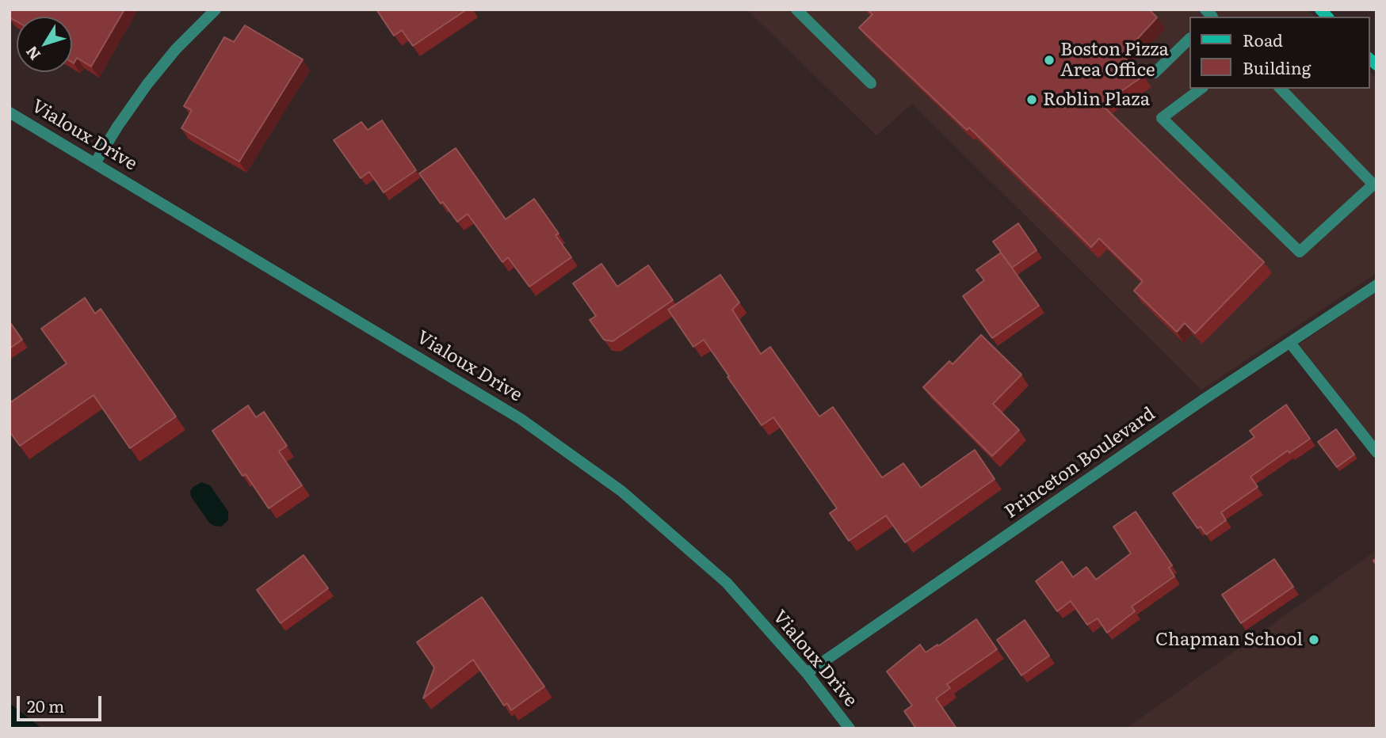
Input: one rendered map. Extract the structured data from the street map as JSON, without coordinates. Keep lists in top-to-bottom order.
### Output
{
  "streets": {
    "street": ["Vialoux Drive", "Princeton Boulevard"]
  },
  "crossings": [
    ["Vialoux Drive", "Princeton Boulevard"]
  ],
  "places": ["Boston Pizza Area Office", "Roblin Plaza", "Chapman School"],
  "legend": ["Road", "Building"],
  "scale_bar": "20 m",
  "north": "bottom left"
}
